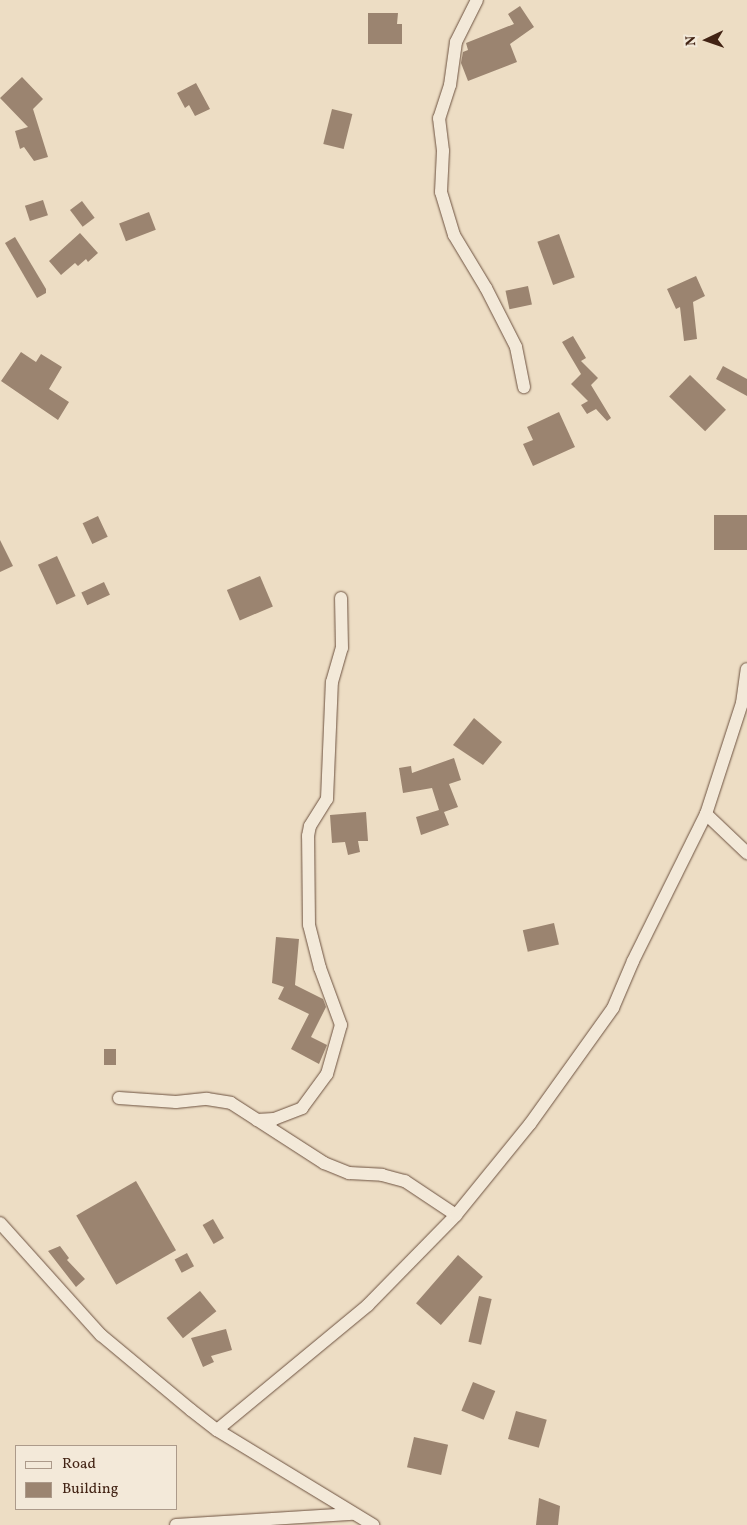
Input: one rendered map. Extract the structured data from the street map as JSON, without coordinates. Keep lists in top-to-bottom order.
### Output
{
  "legend": ["Road", "Building"],
  "north": "left"
}
